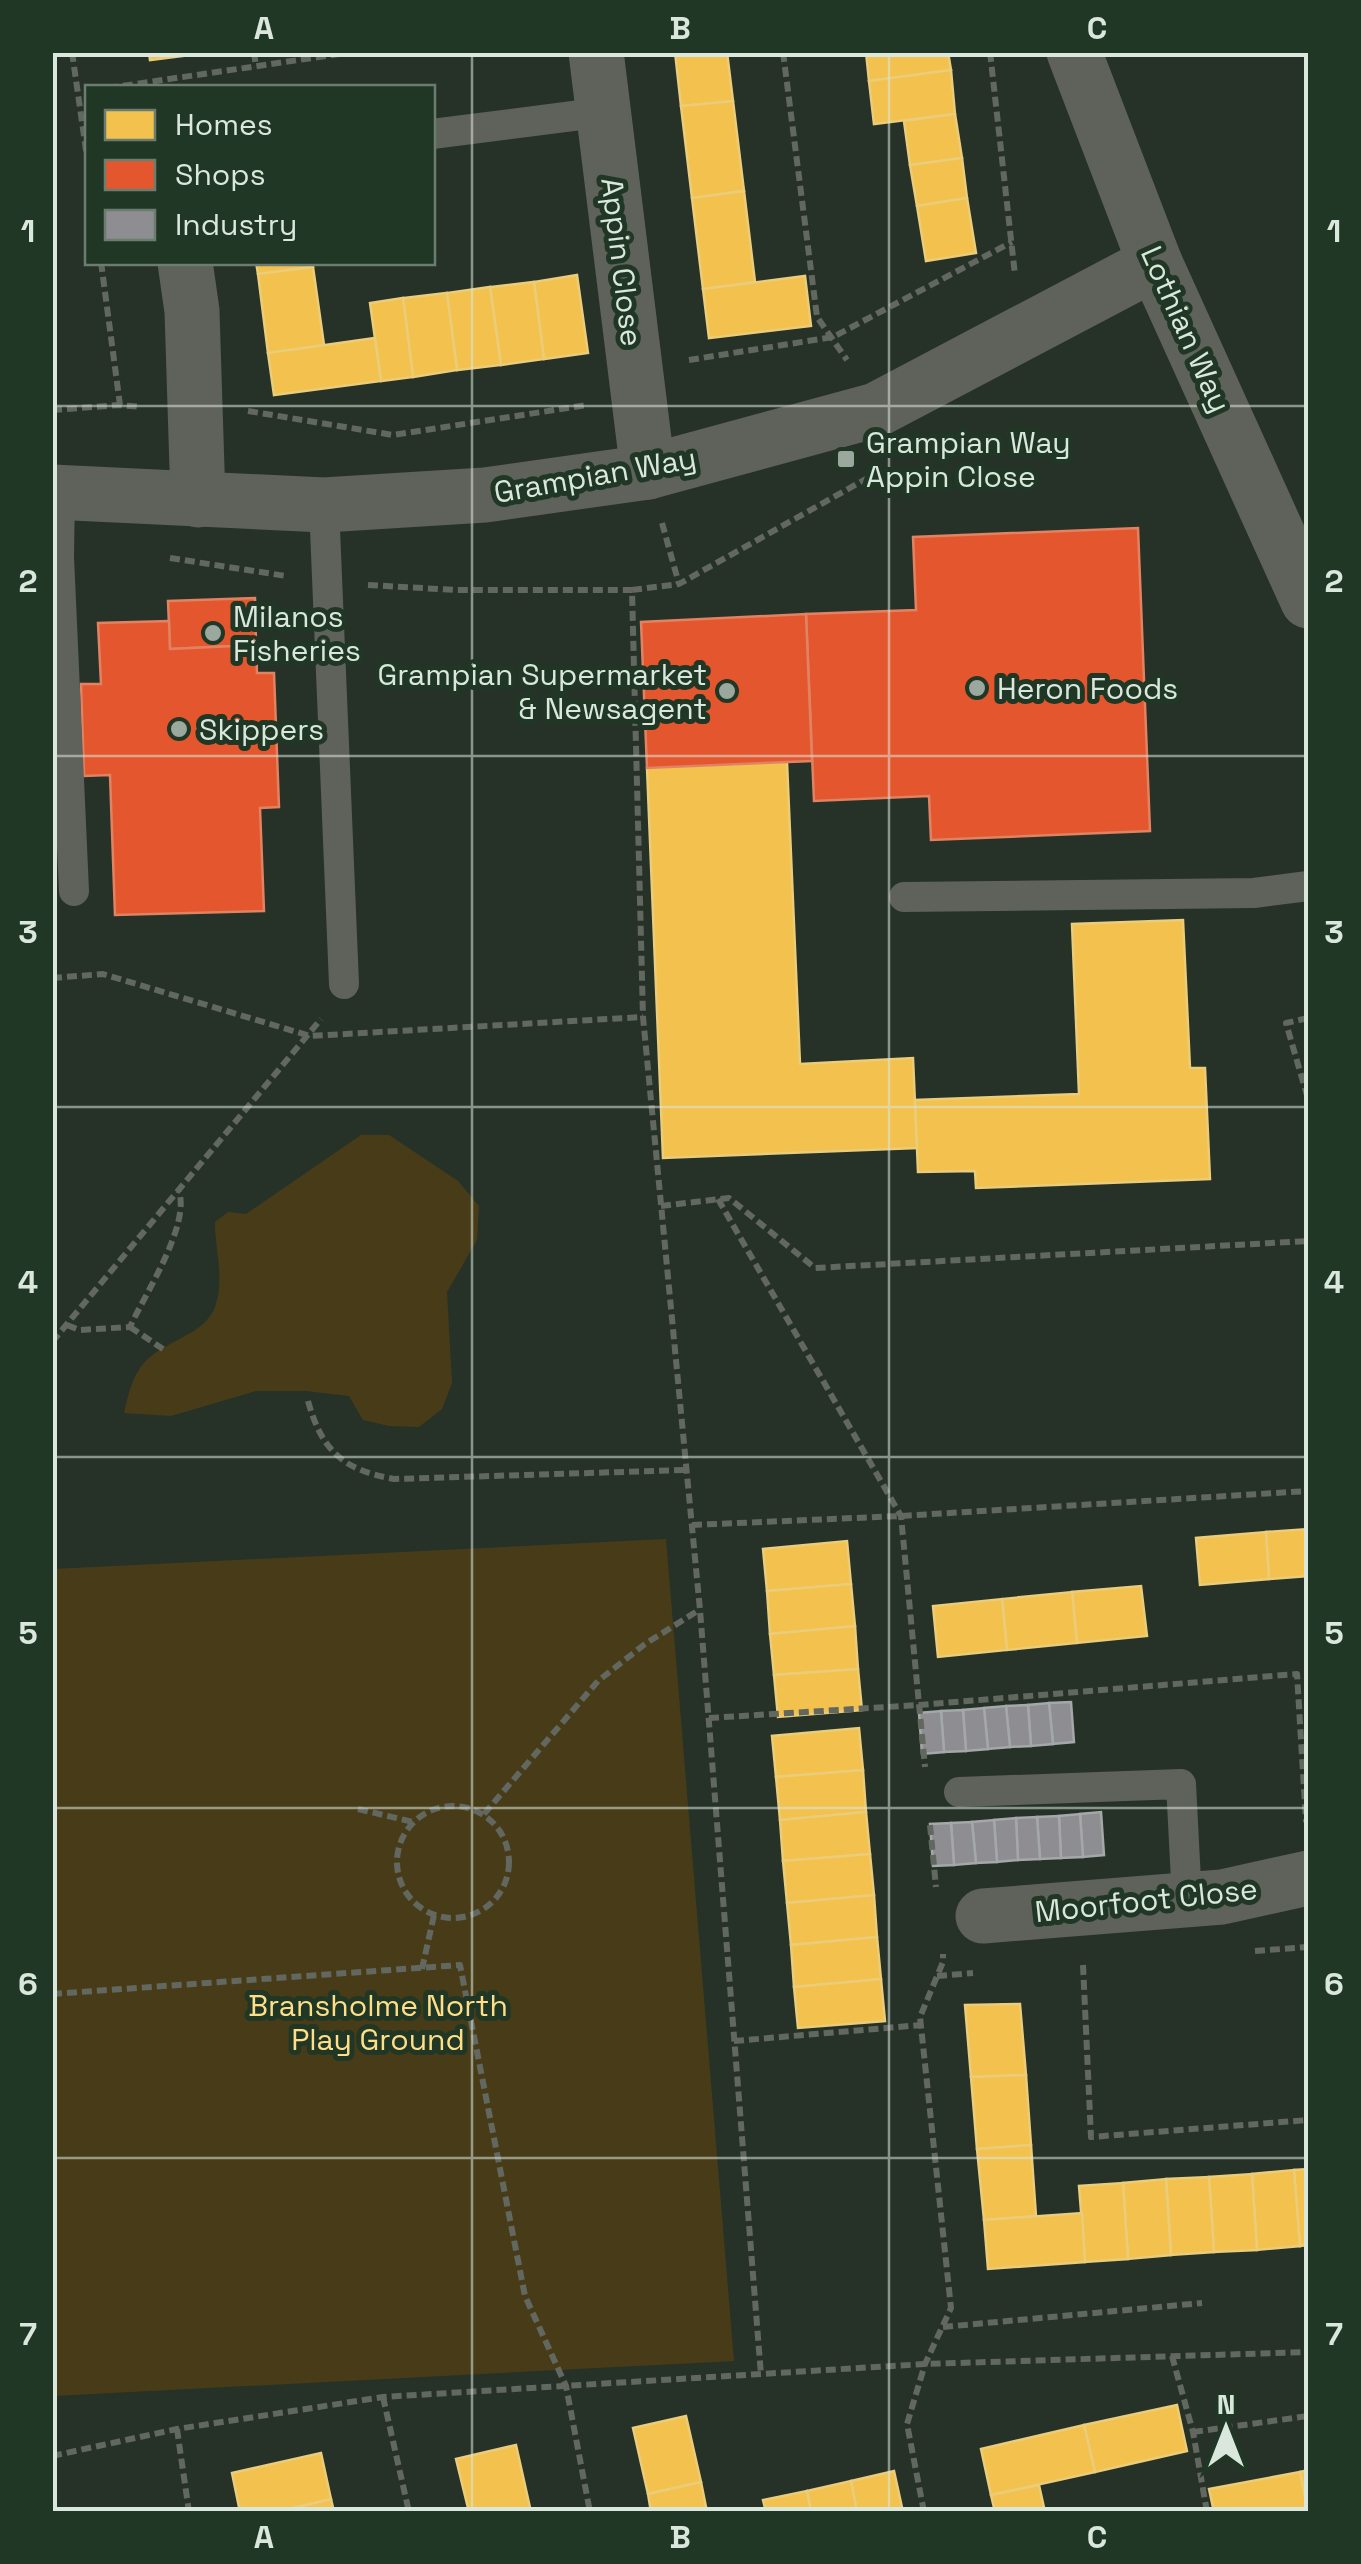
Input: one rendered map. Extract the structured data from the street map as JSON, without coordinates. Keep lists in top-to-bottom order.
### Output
{
  "streets": {
    "street": [
      "Appin Close",
      "Lothian Way",
      "Grampian Way",
      "Moorfoot Close"
    ]
  },
  "crossings": [
    ["Appin Close", "Grampian Way"],
    ["Lothian Way", "Grampian Way"]
  ],
  "parks": ["Bransholme North Play Ground"],
  "places": {
    "transit": ["Grampian Way Appin Close"],
    "other": [
      "Milanos Fisheries",
      "Heron Foods",
      "Grampian Supermarket & Newsagent",
      "Skippers"
    ]
  },
  "legend": ["Homes", "Shops", "Industry"],
  "north": "top",
  "grid": {
    "columns": ["A", "B", "C"],
    "rows": [
      "1",
      "2",
      "3",
      "4",
      "5",
      "6",
      "7"
    ]
  }
}
